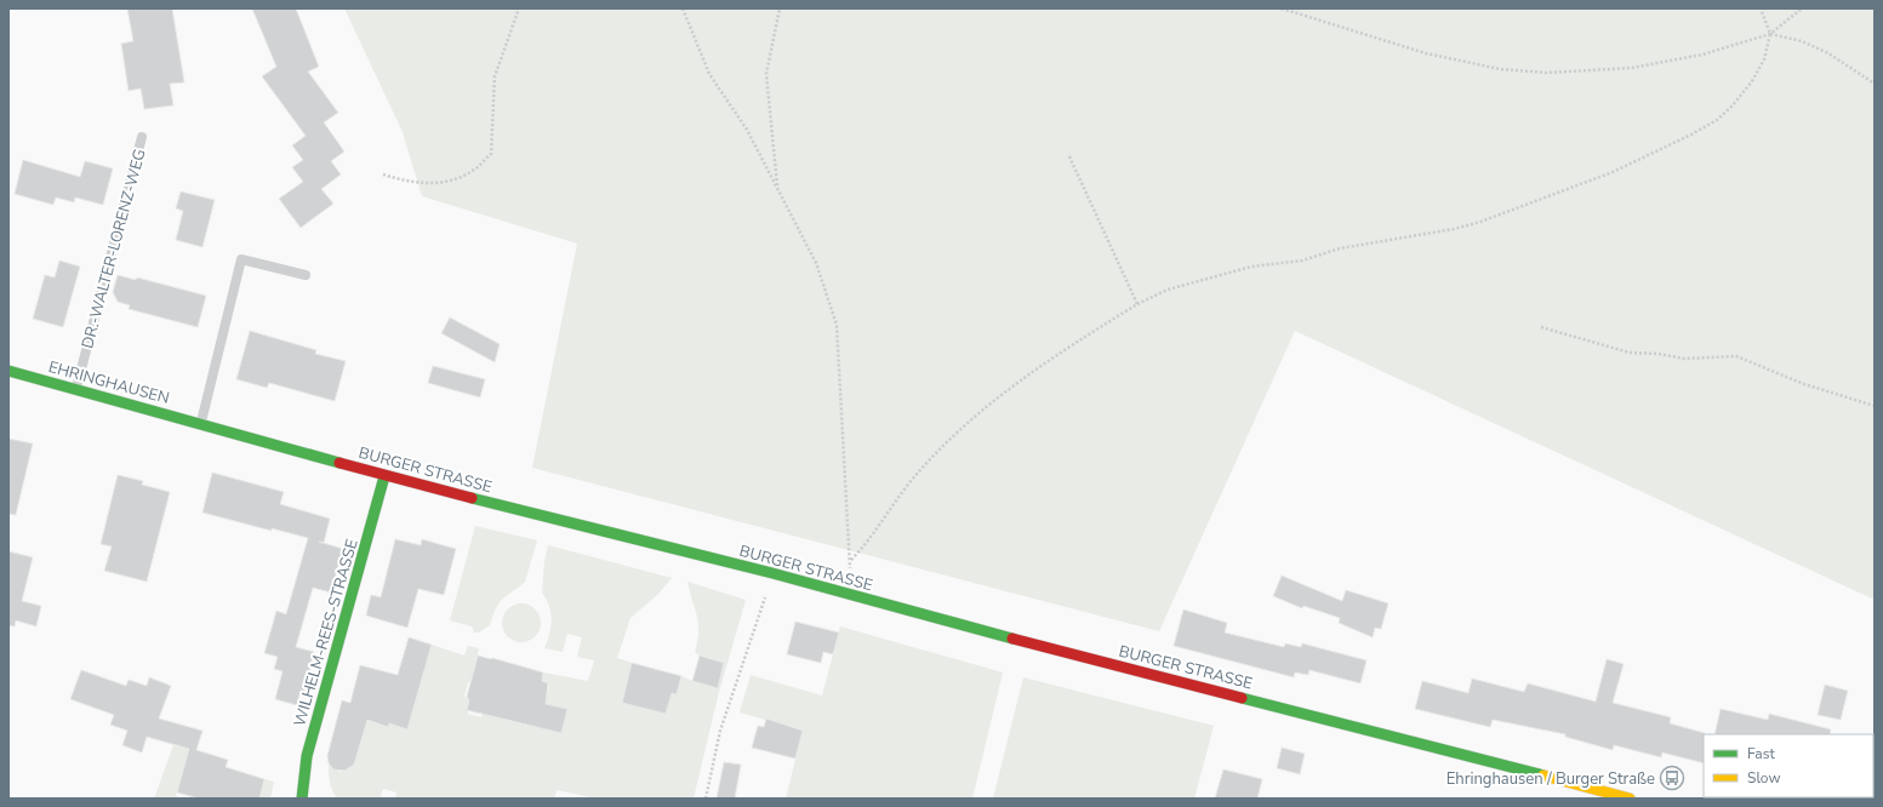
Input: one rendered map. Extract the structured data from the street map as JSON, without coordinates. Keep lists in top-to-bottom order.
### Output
{
  "streets": {
    "main road": ["EHRINGHAUSEN", "BURGER STRASSE", "WILHELM-REES-STRASSE"],
    "lane": ["DR.-WALTER-LORENZ-WEG"]
  },
  "crossings": [
    ["DR.-WALTER-LORENZ-WEG", "EHRINGHAUSEN"],
    ["EHRINGHAUSEN", "BURGER STRASSE"],
    ["BURGER STRASSE", "WILHELM-REES-STRASSE"]
  ],
  "places": {
    "bus stop": ["Ehringhausen / Burger Straße"]
  },
  "legend": ["Fast", "Slow"]
}
